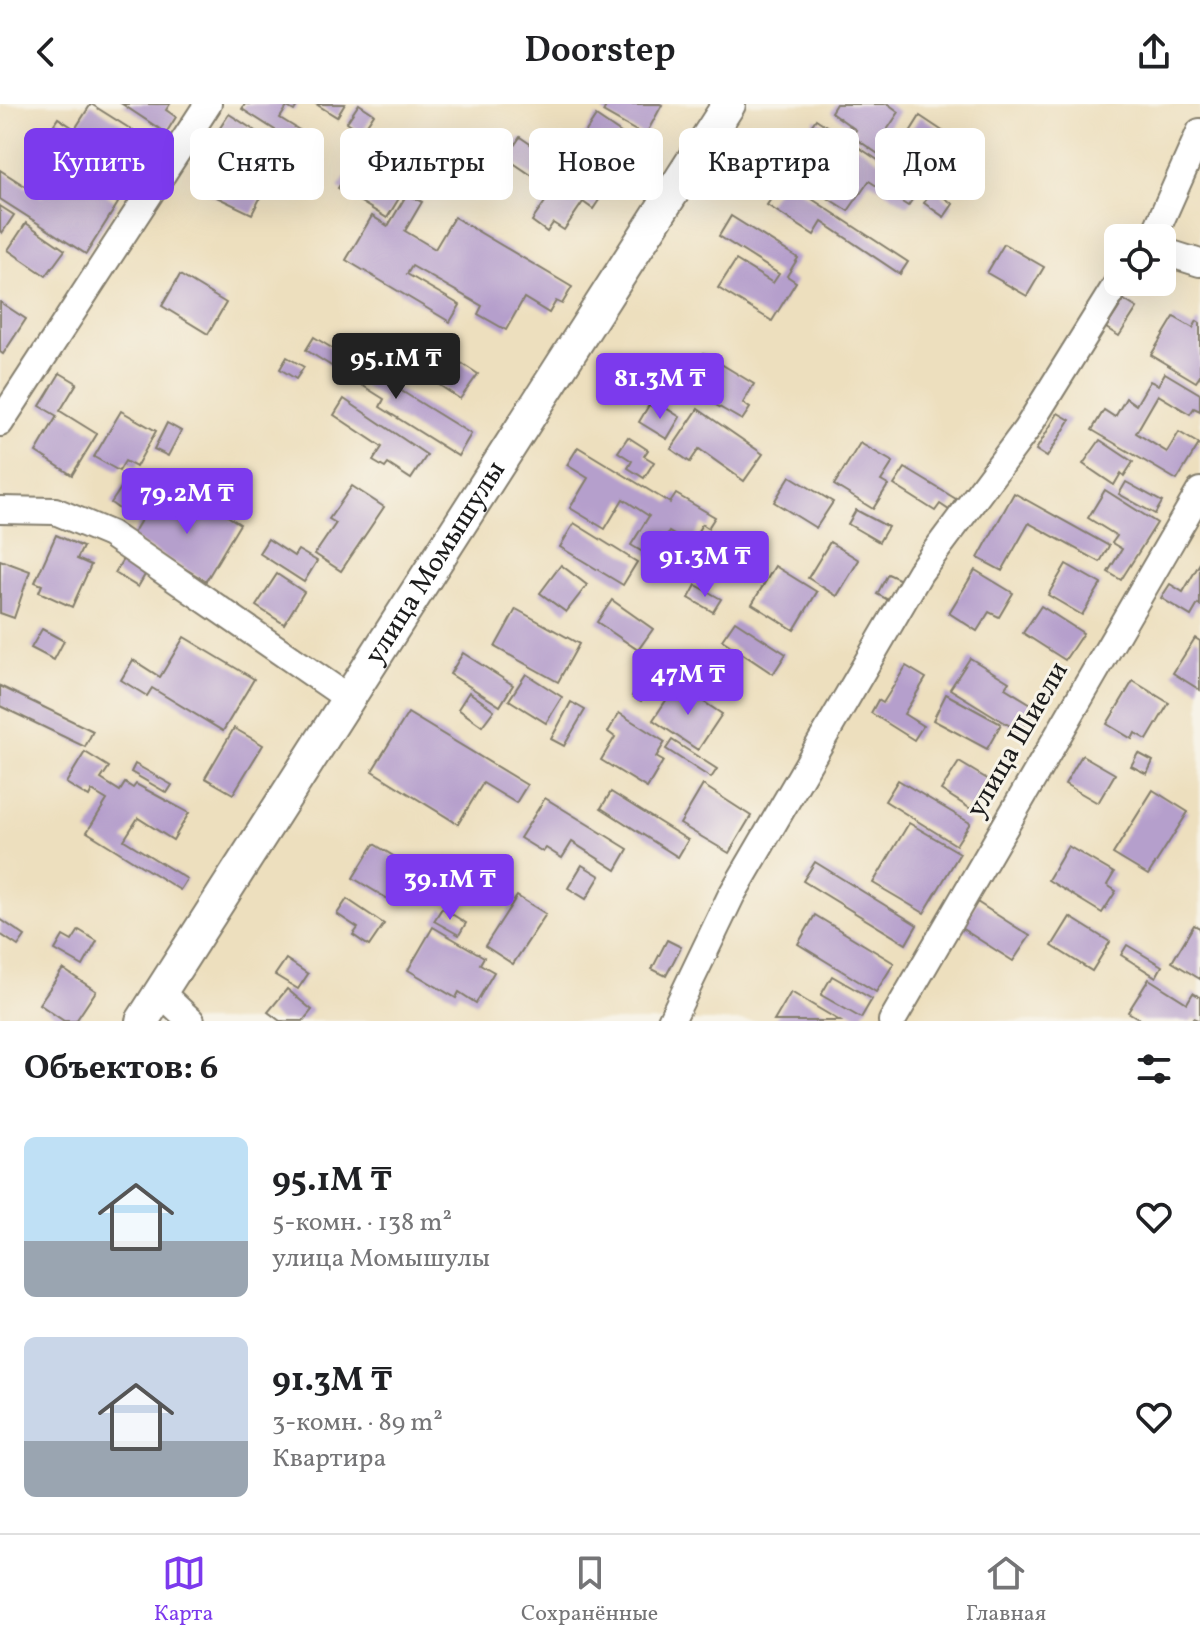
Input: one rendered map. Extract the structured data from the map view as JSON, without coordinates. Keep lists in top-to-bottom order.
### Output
{
  "streets": {
    "street": ["улица Момышулы", "улица Шиели"]
  },
  "page": {
    "header": "Doorstep",
    "chip": [
      "Купить",
      "Снять",
      "Фильтры",
      "Новое",
      "Квартира",
      "Дом"
    ],
    "price": [
      "95.1M ₸",
      "81.3M ₸",
      "79.2M ₸",
      "91.3M ₸",
      "47M ₸",
      "39.1M ₸"
    ],
    "heading": "Объектов: 6",
    "list": [
      {
        "name": "95.1M ₸",
        "note": "5-комн. · 138 m² · улица Момышулы"
      },
      {
        "name": "91.3M ₸",
        "note": "3-комн. · 89 m² · Квартира"
      }
    ],
    "tabs": ["Карта", "Сохранённые", "Главная"]
  }
}
